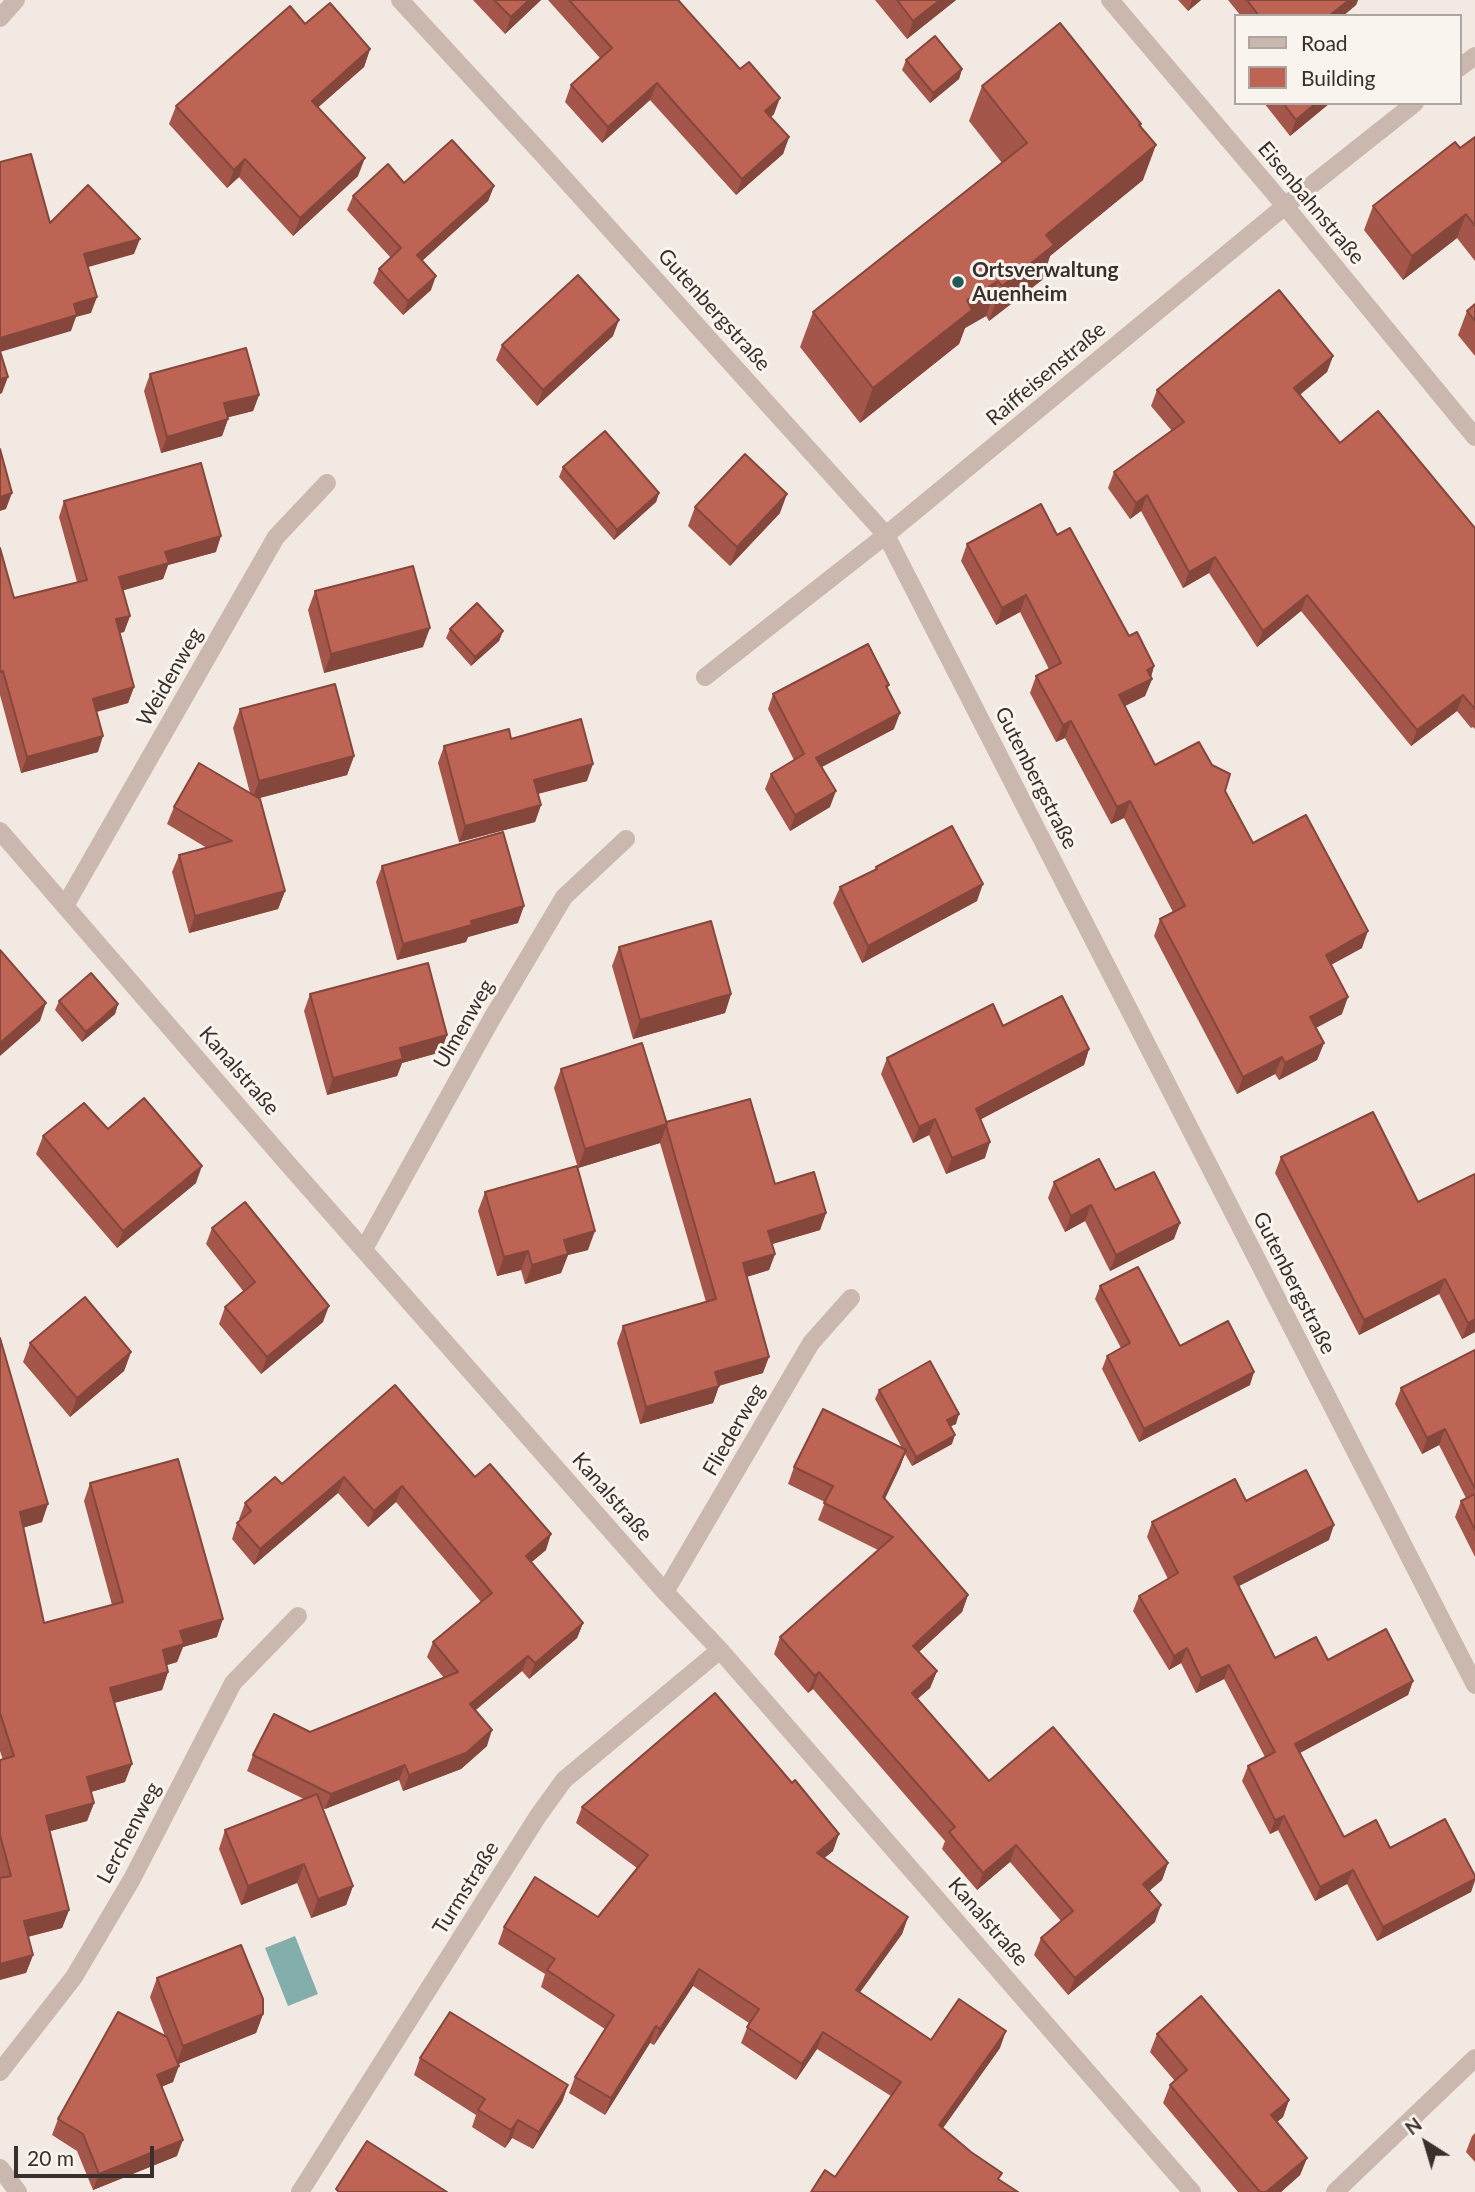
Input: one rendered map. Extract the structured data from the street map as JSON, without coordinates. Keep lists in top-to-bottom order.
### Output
{
  "streets": {
    "street": [
      "Eisenbahnstraße",
      "Gutenbergstraße",
      "Raiffeisenstraße",
      "Weidenweg",
      "Ulmenweg",
      "Kanalstraße",
      "Fliederweg",
      "Lerchenweg",
      "Turmstraße"
    ]
  },
  "crossings": [
    ["Eisenbahnstraße", "Raiffeisenstraße"],
    ["Gutenbergstraße", "Raiffeisenstraße"],
    ["Weidenweg", "Kanalstraße"],
    ["Ulmenweg", "Kanalstraße"],
    ["Kanalstraße", "Fliederweg"],
    ["Kanalstraße", "Turmstraße"]
  ],
  "places": ["Ortsverwaltung Auenheim"],
  "legend": ["Road", "Building"],
  "scale_bar": "20 m",
  "north": "top left"
}
